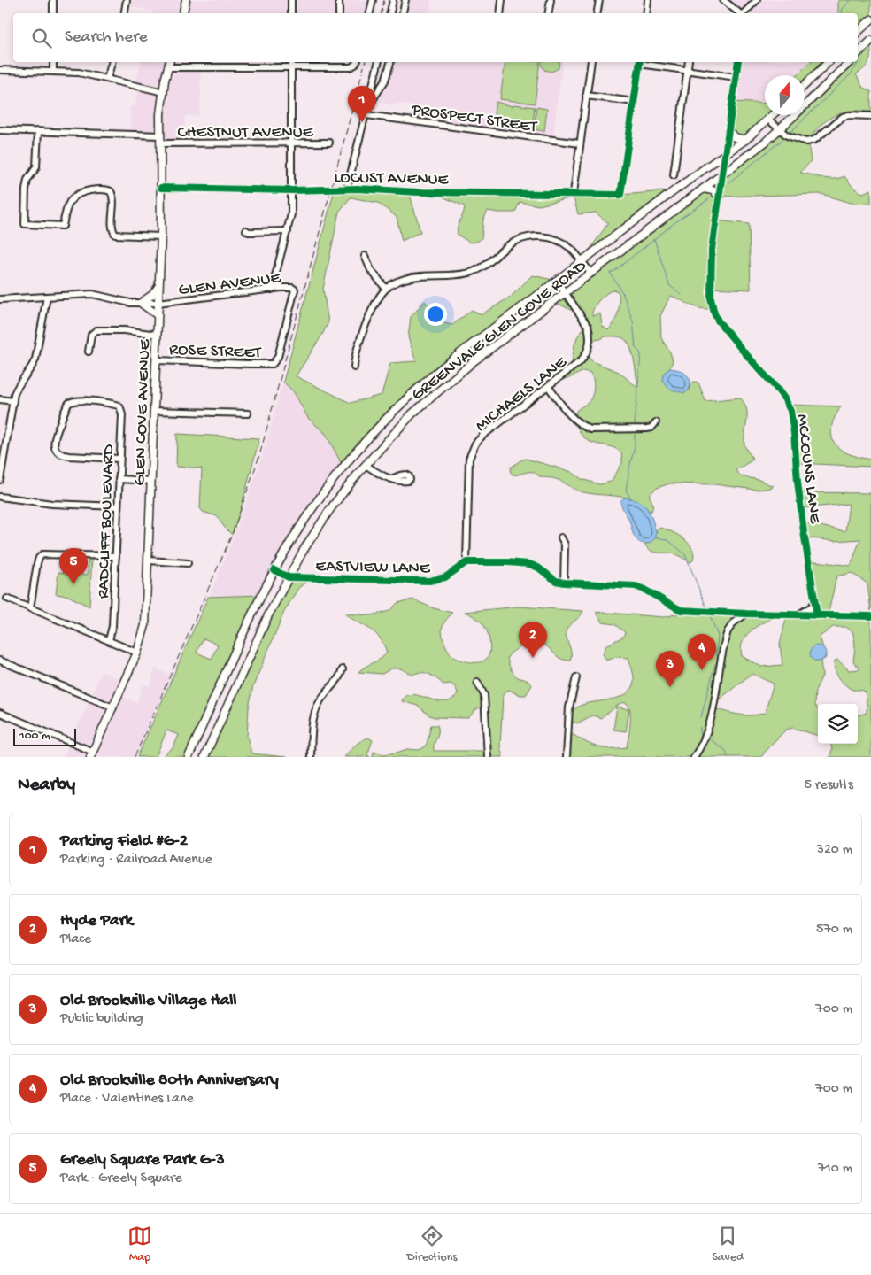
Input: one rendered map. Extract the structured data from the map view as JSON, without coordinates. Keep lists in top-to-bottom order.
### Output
{
  "streets": {
    "main road": ["GREENVALE GLEN COVE ROAD", "GLEN COVE AVENUE"],
    "street": [
      "PROSPECT STREET",
      "CHESTNUT AVENUE",
      "LOCUST AVENUE",
      "GLEN AVENUE",
      "ROSE STREET",
      "MICHAELS LANE",
      "MCCOUNS LANE",
      "RADCLIFF BOULEVARD",
      "EASTVIEW LANE"
    ]
  },
  "crossings": [
    ["CHESTNUT AVENUE", "GLEN COVE AVENUE"],
    ["LOCUST AVENUE", "GLEN COVE AVENUE"],
    ["GLEN AVENUE", "ROSE STREET"],
    ["GLEN AVENUE", "GLEN COVE AVENUE"],
    ["GREENVALE GLEN COVE ROAD", "MICHAELS LANE"],
    ["GREENVALE GLEN COVE ROAD", "MCCOUNS LANE"],
    ["GREENVALE GLEN COVE ROAD", "EASTVIEW LANE"],
    ["ROSE STREET", "GLEN COVE AVENUE"],
    ["MICHAELS LANE", "EASTVIEW LANE"]
  ],
  "scale_bar": "100 m",
  "north": "top",
  "page": {
    "search": "Search here",
    "pins": [
      "1",
      "5",
      "2",
      "4",
      "3"
    ],
    "scale": "100 m",
    "heading": ["Nearby", "5 results"],
    "list": [
      {
        "mark": "1",
        "name": "Parking Field #G-2",
        "note": "Parking · Railroad Avenue",
        "value": "320 m"
      },
      {
        "mark": "2",
        "name": "Hyde Park",
        "note": "Place",
        "value": "570 m"
      },
      {
        "mark": "3",
        "name": "Old Brookville Village Hall",
        "note": "Public building",
        "value": "700 m"
      },
      {
        "mark": "4",
        "name": "Old Brookville 80th Anniversary",
        "note": "Place · Valentines Lane",
        "value": "700 m"
      },
      {
        "mark": "5",
        "name": "Greely Square Park G-3",
        "note": "Park · Greely Square",
        "value": "710 m"
      }
    ],
    "nav": ["Map", "Directions", "Saved"]
  }
}
